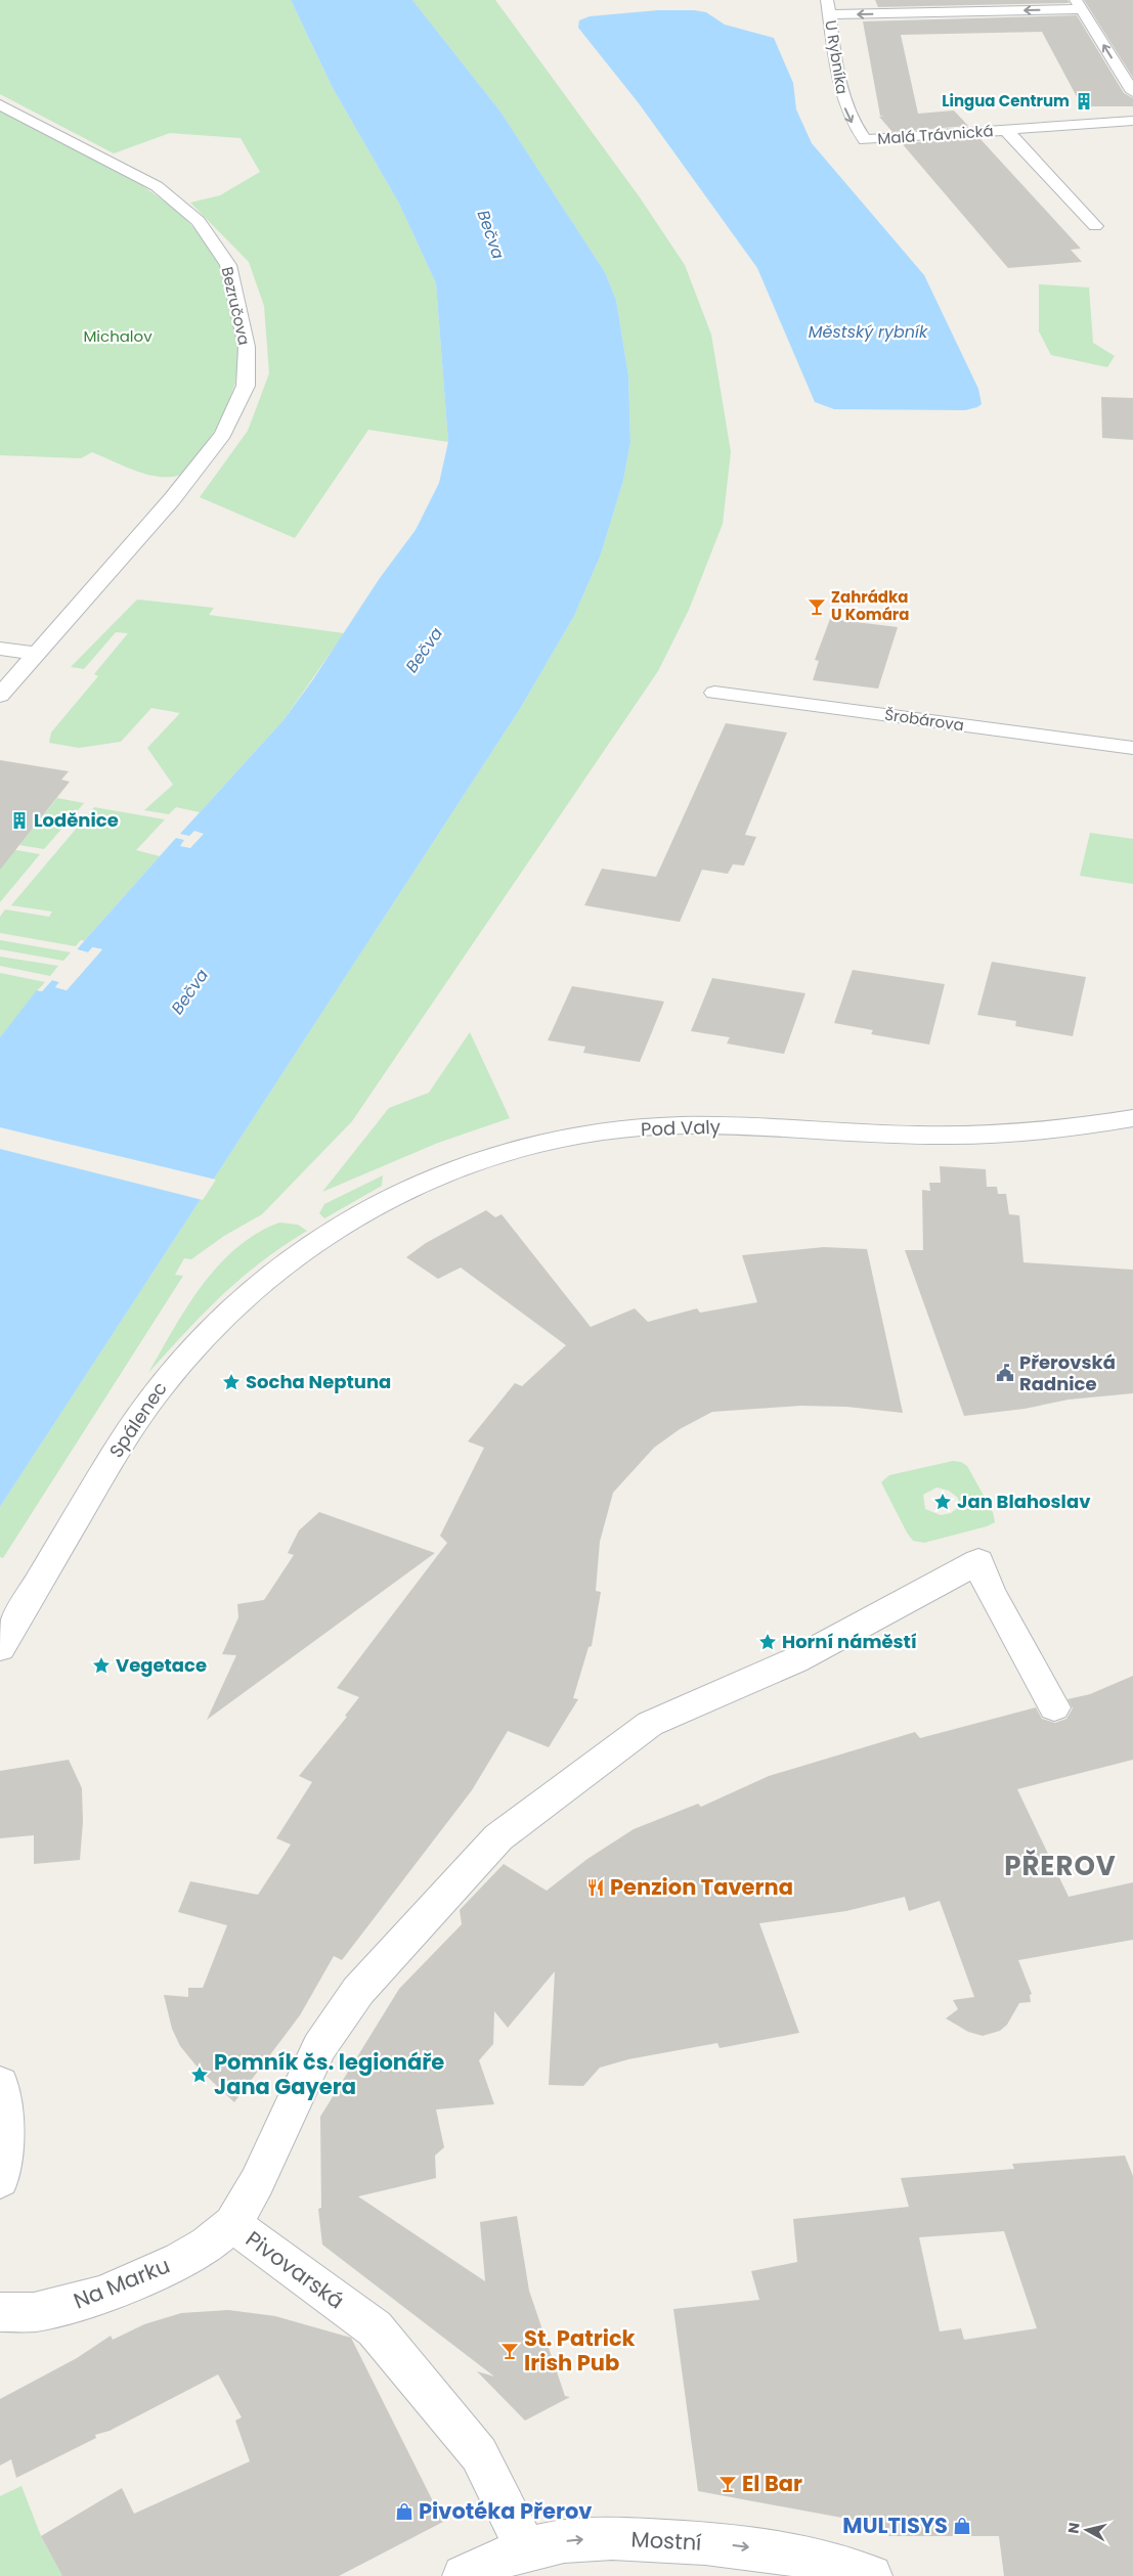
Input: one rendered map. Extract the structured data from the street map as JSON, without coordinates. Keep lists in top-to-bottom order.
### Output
{
  "streets": {
    "street": [
      "U Rybníka",
      "Malá Trávnická",
      "Bezručova",
      "Šrobárova",
      "Pod Valy",
      "Spálenec",
      "Pivovarská",
      "Na Marku",
      "Mostní"
    ]
  },
  "crossings": [
    ["U Rybníka", "Malá Trávnická"],
    ["Pod Valy", "Spálenec"],
    ["Pivovarská", "Na Marku"],
    ["Pivovarská", "Mostní"]
  ],
  "one_way": ["U Rybníka", "Mostní"],
  "districts": ["PŘEROV"],
  "water": ["Bečva", "Městský rybník"],
  "parks": ["Michalov"],
  "places": {
    "building": ["Lingua Centrum", "Loděnice"],
    "bar": ["Zahrádka U Komára", "St. Patrick Irish Pub", "El Bar"],
    "public building": ["Přerovská Radnice"],
    "place": [
      "Socha Neptuna",
      "Jan Blahoslav",
      "Horní náměstí",
      "Vegetace",
      "Pomník čs. legionáře Jana Gayera"
    ],
    "restaurant": ["Penzion Taverna"],
    "shop": ["Pivotéka Přerov", "MULTISYS"]
  },
  "north": "left"
}
